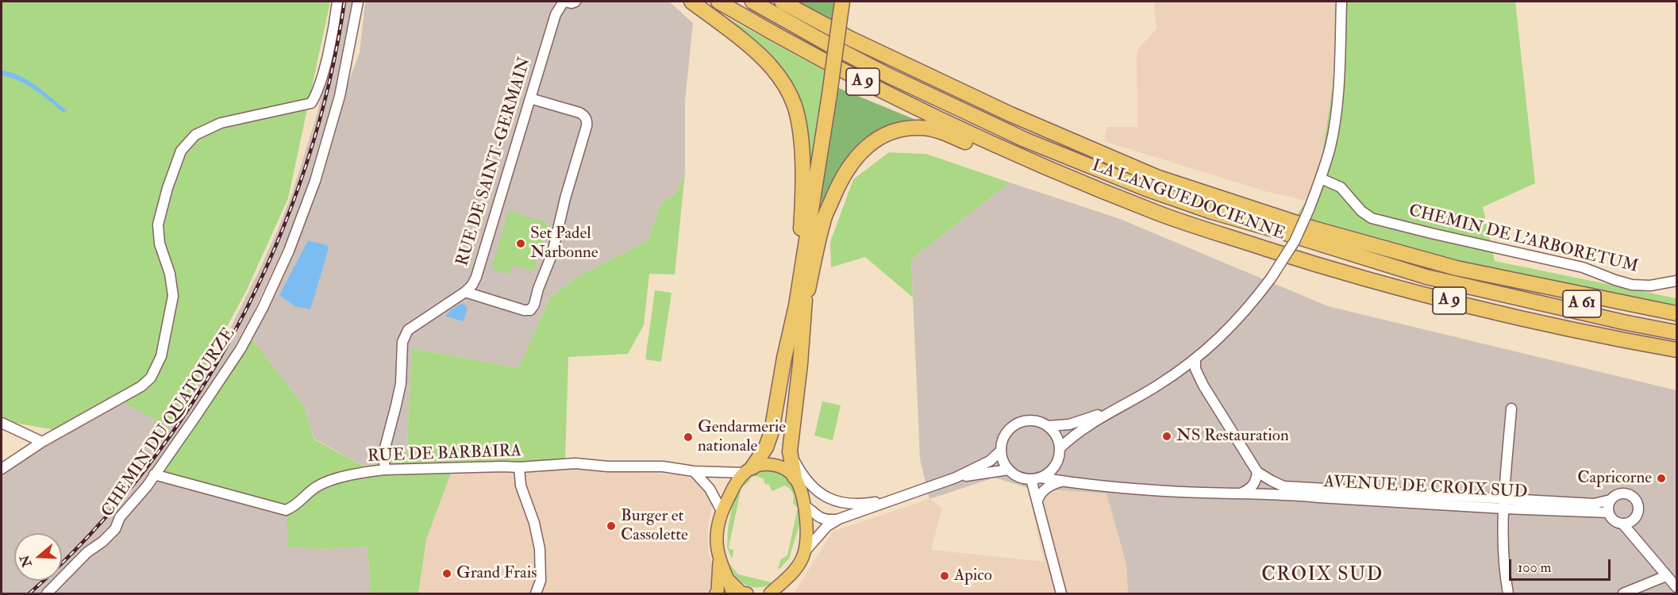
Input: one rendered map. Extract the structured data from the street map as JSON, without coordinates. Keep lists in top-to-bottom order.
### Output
{
  "streets": {
    "highway": ["A 9", "LA LANGUEDOCIENNE", "A 61"],
    "street": [
      "RUE DE SAINT-GERMAIN",
      "CHEMIN DE L'ARBORETUM",
      "CHEMIN DU QUATOURZE",
      "RUE DE BARBAIRA",
      "AVENUE DE CROIX SUD"
    ]
  },
  "crossings": [
    ["RUE DE SAINT-GERMAIN", "RUE DE BARBAIRA"],
    ["LA LANGUEDOCIENNE", "A 61"],
    ["CHEMIN DU QUATOURZE", "RUE DE BARBAIRA"]
  ],
  "districts": ["CROIX SUD"],
  "places": [
    "Set Padel Narbonne",
    "NS Restauration",
    "Gendarmerie nationale",
    "Capricorne",
    "Burger et Cassolette",
    "Grand Frais",
    "Apico"
  ],
  "scale_bar": "100 m",
  "north": "left"
}
